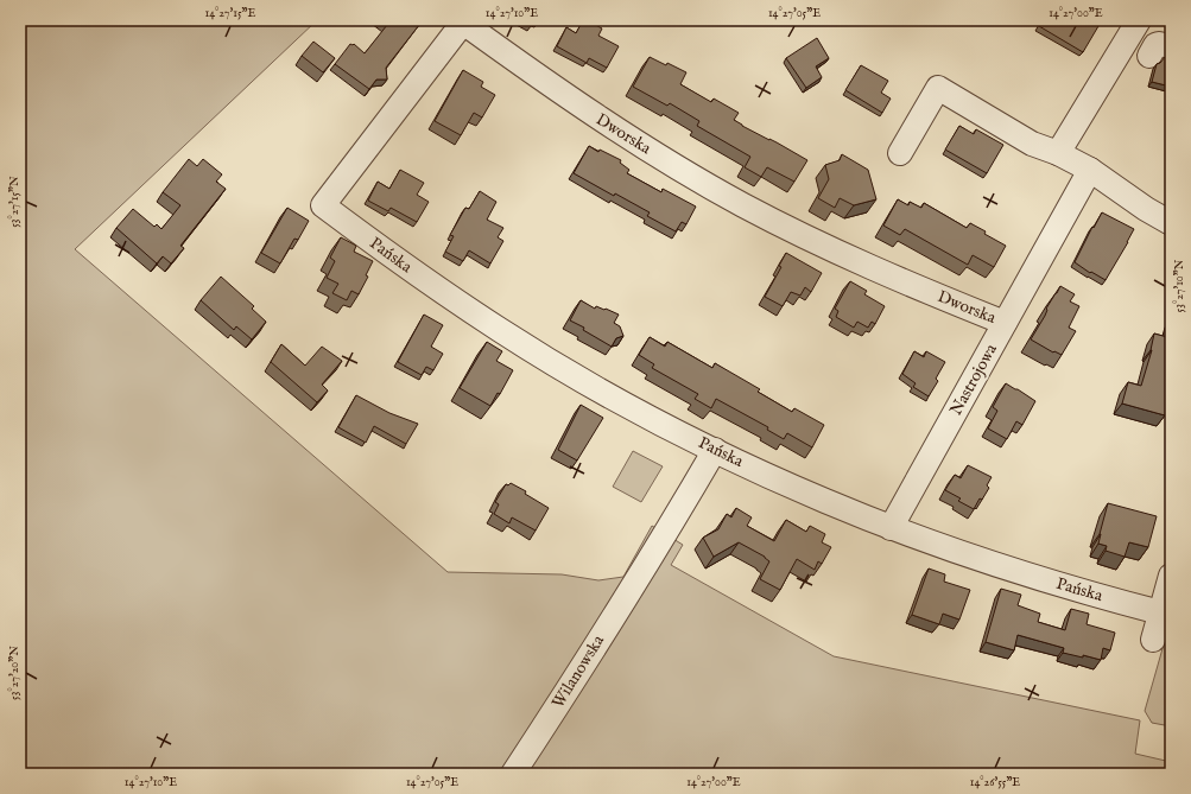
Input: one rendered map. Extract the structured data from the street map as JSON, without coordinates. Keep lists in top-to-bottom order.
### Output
{
  "streets": {
    "street": [
      "Dworska",
      "Pańska",
      "Nastrojowa",
      "Wilanowska"
    ]
  },
  "crossings": [
    ["Dworska", "Pańska"],
    ["Dworska", "Nastrojowa"],
    ["Pańska", "Nastrojowa"],
    ["Pańska", "Wilanowska"]
  ],
  "coordinates": [
    "14°27'15\"E",
    "14°27'10\"E",
    "14°27'05\"E",
    "14°27'00\"E",
    "53°27'15\"N",
    "53°27'10\"N",
    "53°27'20\"N",
    "14°26'55\"E"
  ]
}
